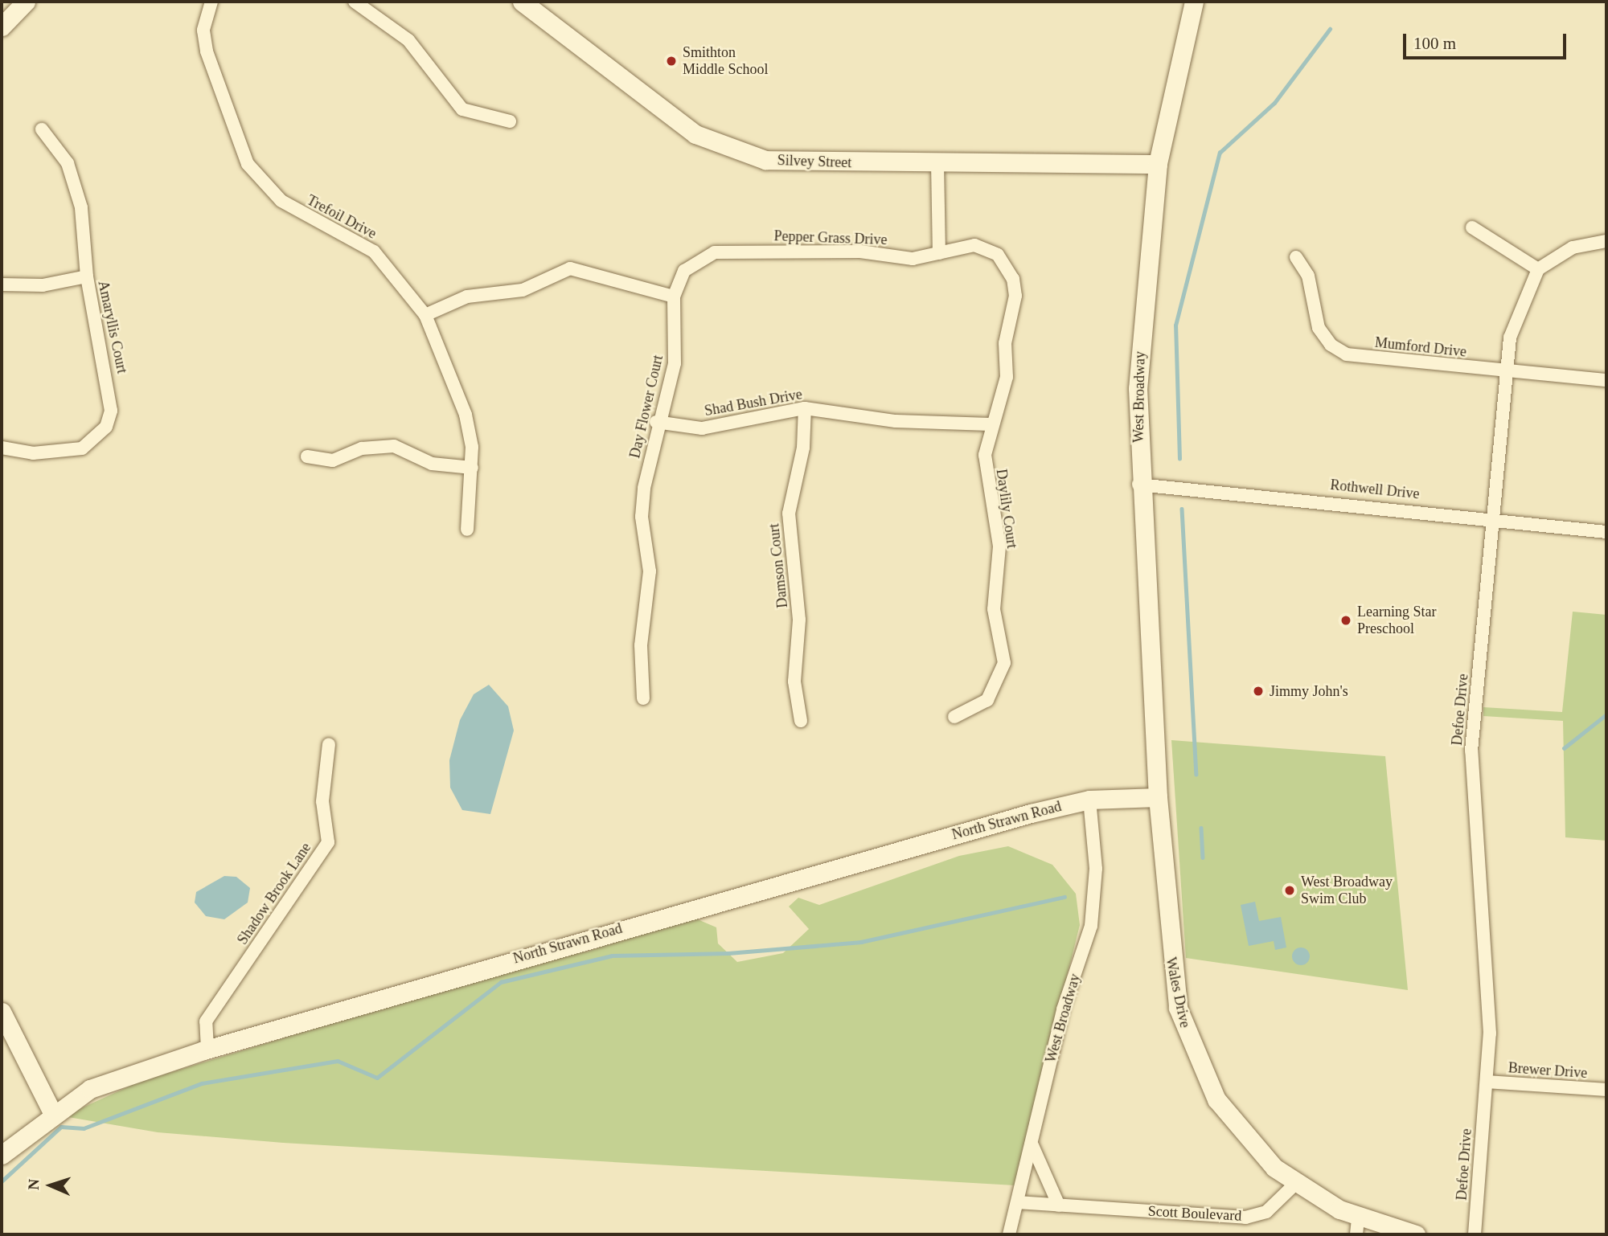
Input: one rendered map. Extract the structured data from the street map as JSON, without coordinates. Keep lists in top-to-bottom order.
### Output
{
  "streets": {
    "street": [
      "Silvey Street",
      "Trefoil Drive",
      "Pepper Grass Drive",
      "Amaryllis Court",
      "Mumford Drive",
      "West Broadway",
      "Shad Bush Drive",
      "Day Flower Court",
      "Rothwell Drive",
      "Daylily Court",
      "Damson Court",
      "Defoe Drive",
      "North Strawn Road",
      "Shadow Brook Lane",
      "Wales Drive",
      "Brewer Drive",
      "Scott Boulevard"
    ]
  },
  "crossings": [
    ["Silvey Street", "West Broadway"],
    ["Pepper Grass Drive", "Day Flower Court"],
    ["Pepper Grass Drive", "Daylily Court"],
    ["Mumford Drive", "Defoe Drive"],
    ["West Broadway", "Rothwell Drive"],
    ["West Broadway", "North Strawn Road"],
    ["West Broadway", "Wales Drive"],
    ["West Broadway", "Scott Boulevard"],
    ["Shad Bush Drive", "Day Flower Court"],
    ["Shad Bush Drive", "Daylily Court"],
    ["Shad Bush Drive", "Damson Court"],
    ["Rothwell Drive", "Defoe Drive"],
    ["Defoe Drive", "Brewer Drive"],
    ["North Strawn Road", "Shadow Brook Lane"],
    ["North Strawn Road", "Wales Drive"],
    ["Wales Drive", "Scott Boulevard"]
  ],
  "places": [
    "Smithton Middle School",
    "Learning Star Preschool",
    "Jimmy John's",
    "West Broadway Swim Club"
  ],
  "scale_bar": "100 m",
  "north": "left"
}
